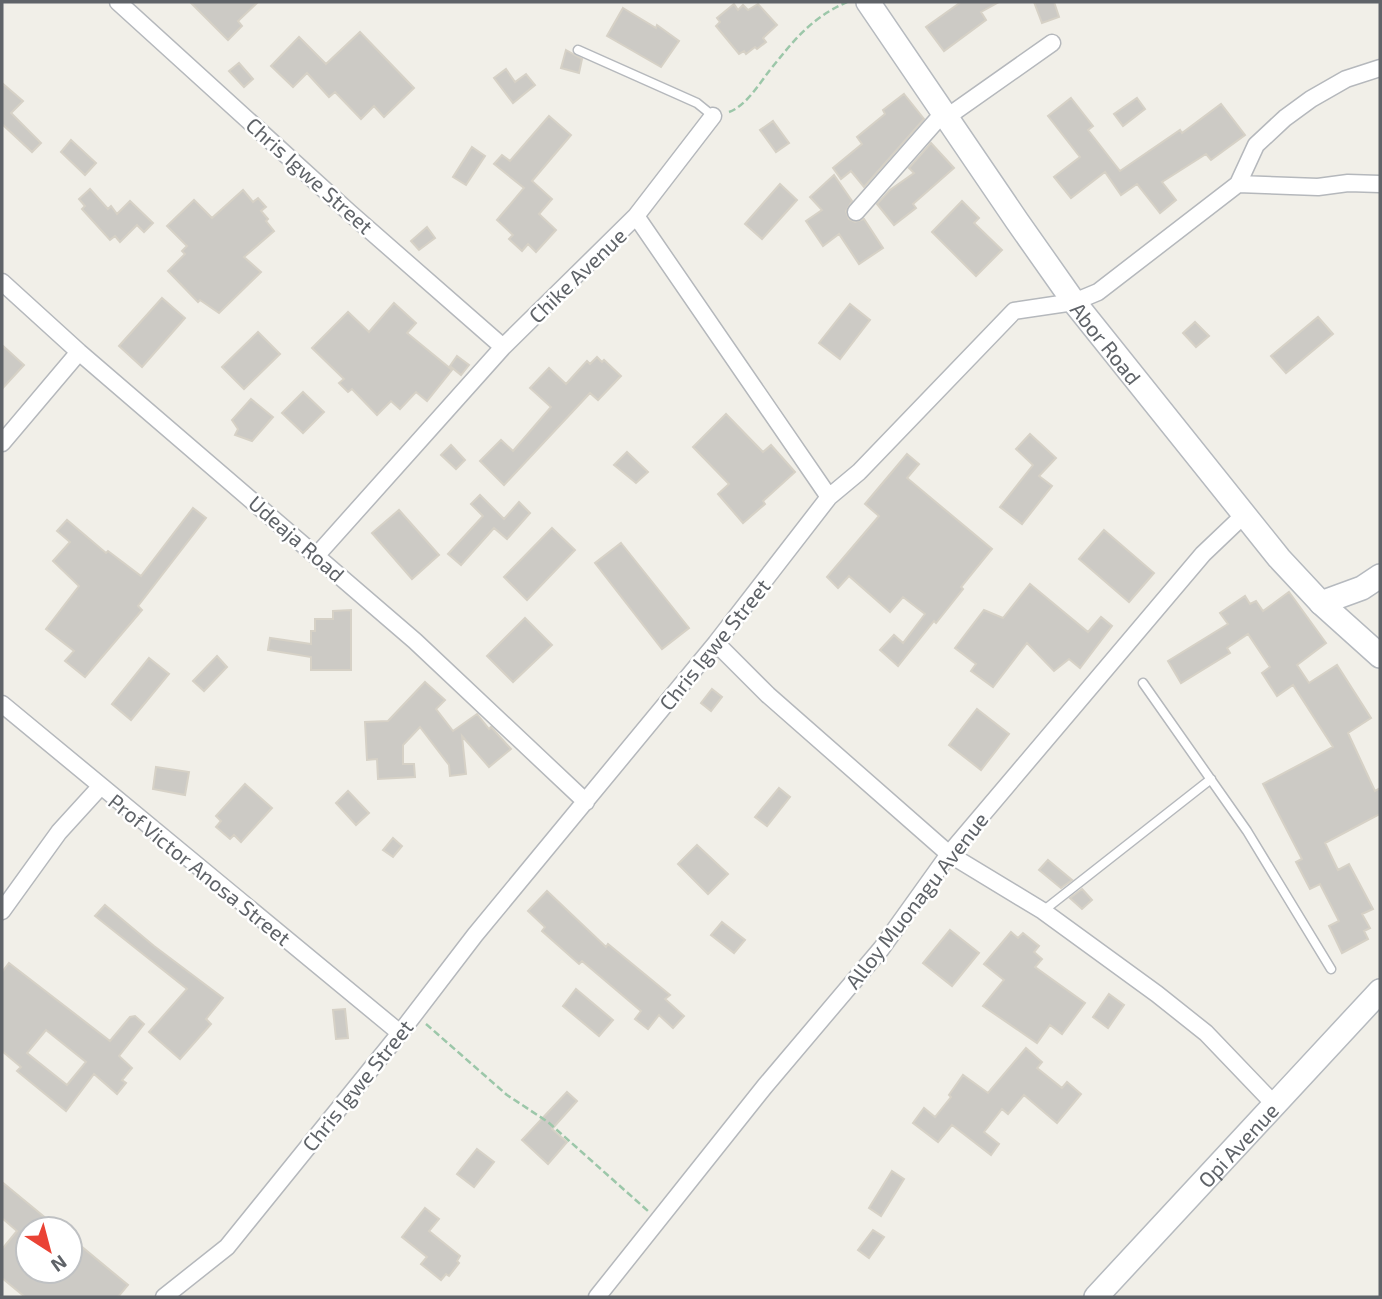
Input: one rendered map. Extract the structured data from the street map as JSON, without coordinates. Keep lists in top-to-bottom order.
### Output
{
  "streets": {
    "street": [
      "Chris Igwe Street",
      "Chike Avenue",
      "Abor Road",
      "Udeaja Road",
      "Prof Victor Anosa Street",
      "Alloy Muonagu Avenue",
      "Opi Avenue"
    ]
  },
  "crossings": [
    ["Chris Igwe Street", "Chike Avenue"],
    ["Chris Igwe Street", "Abor Road"],
    ["Chris Igwe Street", "Udeaja Road"],
    ["Chris Igwe Street", "Prof Victor Anosa Street"],
    ["Chike Avenue", "Udeaja Road"],
    ["Abor Road", "Alloy Muonagu Avenue"]
  ],
  "north": "bottom right"
}
